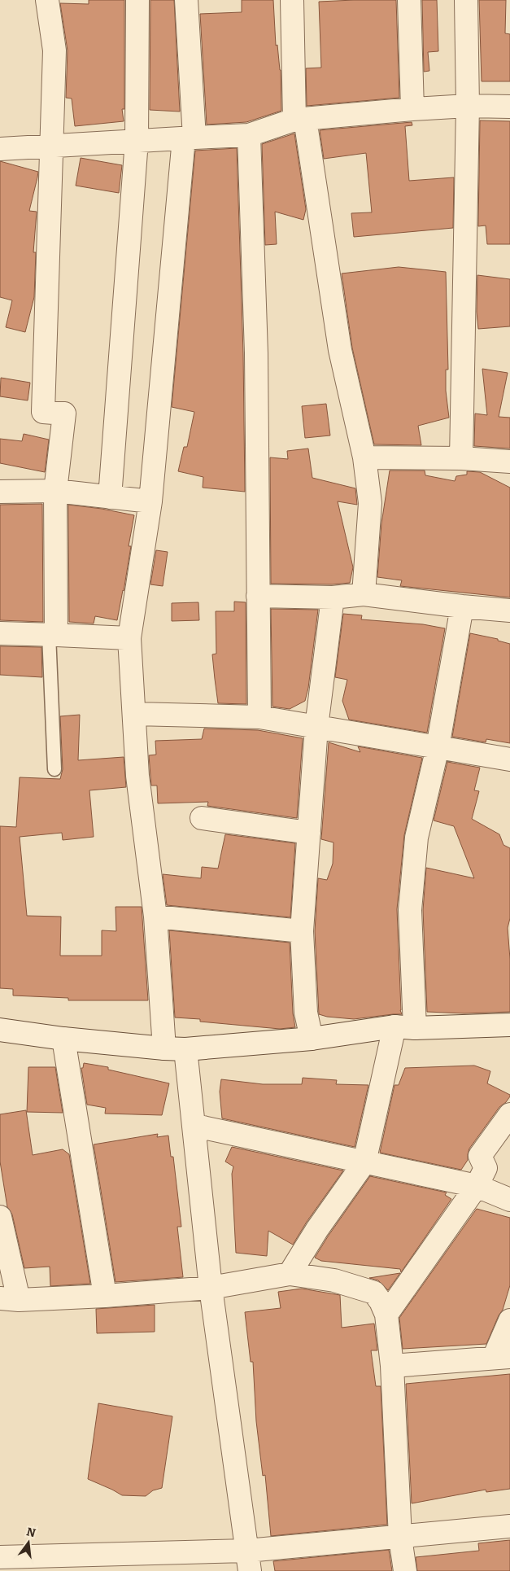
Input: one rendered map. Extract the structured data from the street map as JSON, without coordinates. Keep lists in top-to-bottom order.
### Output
{
  "north": "top"
}
